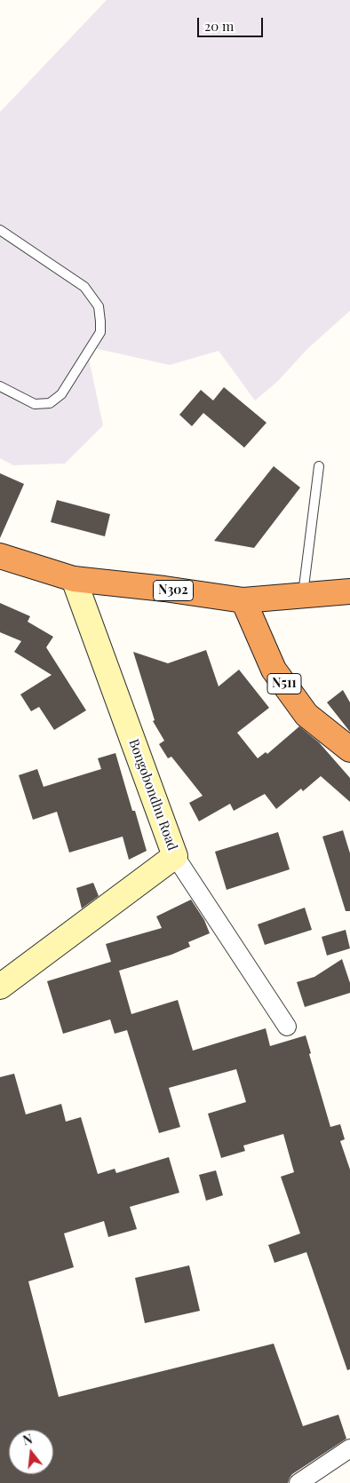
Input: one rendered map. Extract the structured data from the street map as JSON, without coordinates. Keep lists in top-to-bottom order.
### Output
{
  "streets": {
    "highway": ["N302", "N511"],
    "street": ["Bongobondhu Road"]
  },
  "crossings": [
    ["N302", "N511"],
    ["N302", "Bongobondhu Road"]
  ],
  "scale_bar": "20 m",
  "north": "top"
}
